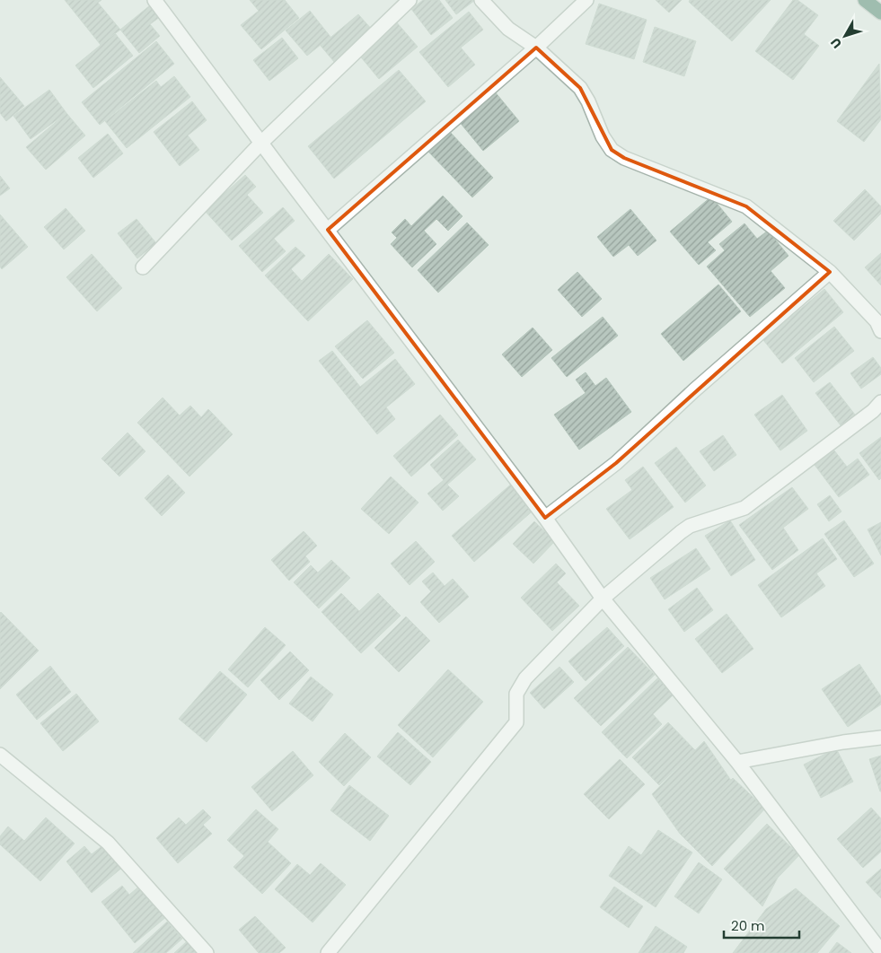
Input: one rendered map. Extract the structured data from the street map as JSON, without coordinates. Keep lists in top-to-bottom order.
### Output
{
  "scale_bar": "20 m",
  "north": "bottom left"
}
